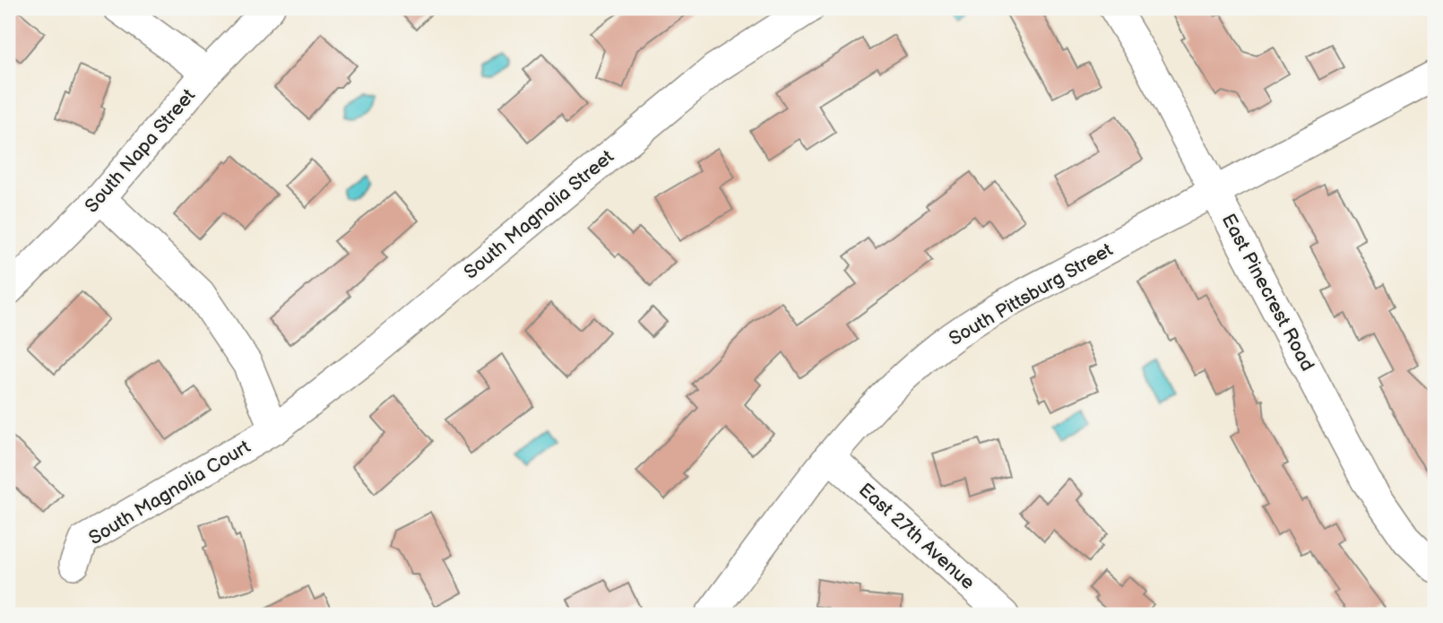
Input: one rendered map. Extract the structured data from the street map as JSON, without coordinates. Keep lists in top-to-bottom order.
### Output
{
  "streets": {
    "street": [
      "South Napa Street",
      "South Magnolia Street",
      "East Pinecrest Road",
      "South Pittsburg Street",
      "South Magnolia Court",
      "East 27th Avenue"
    ]
  },
  "crossings": [
    ["South Magnolia Street", "South Magnolia Court"],
    ["East Pinecrest Road", "South Pittsburg Street"],
    ["South Pittsburg Street", "East 27th Avenue"]
  ]
}
